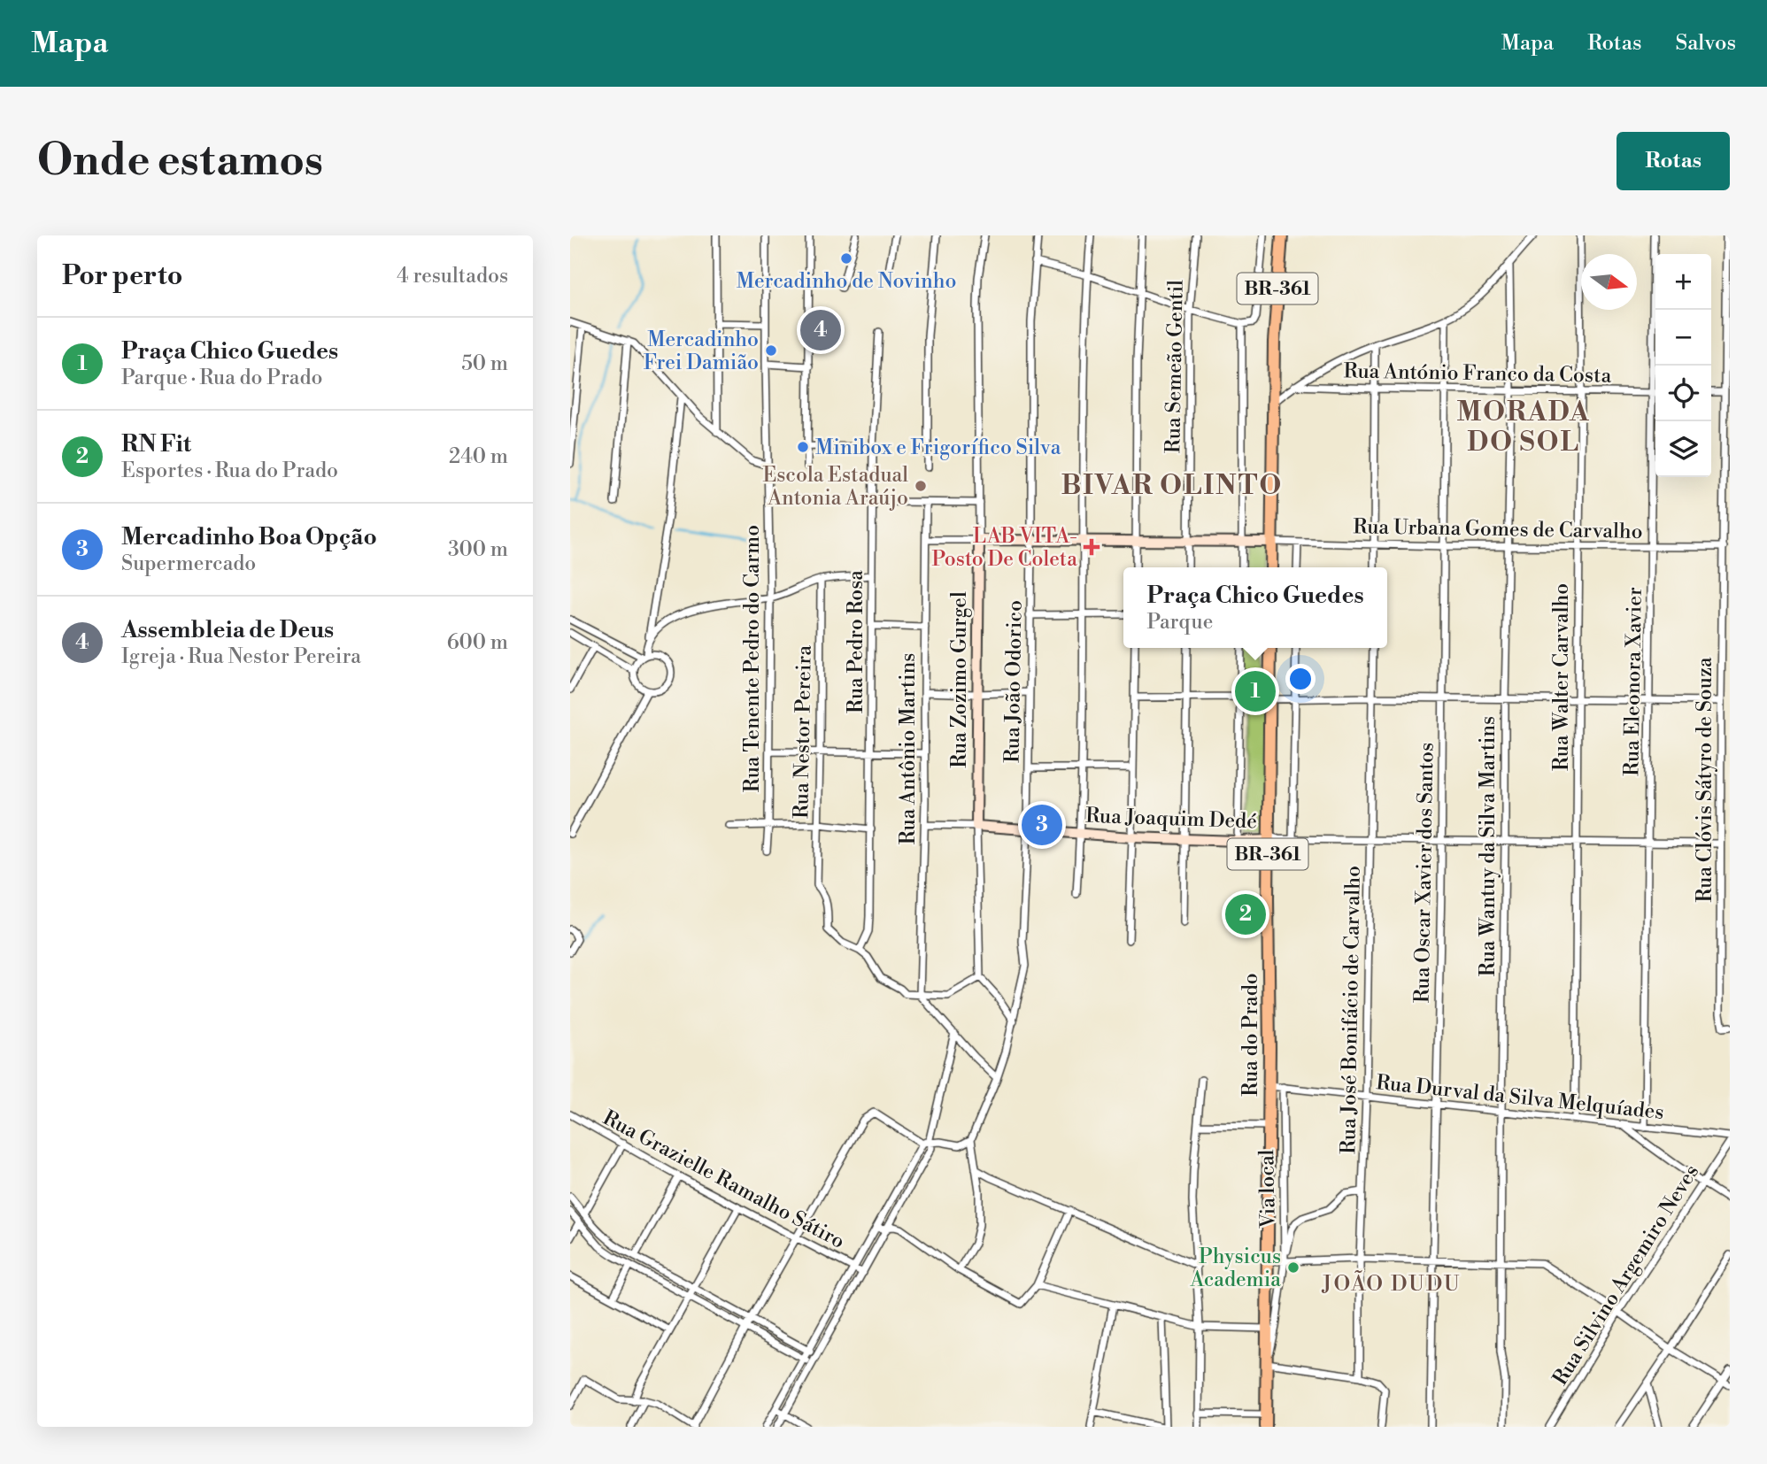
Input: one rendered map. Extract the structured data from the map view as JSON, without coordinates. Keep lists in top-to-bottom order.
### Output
{
  "streets": {
    "main road": ["BR-361", "Rua do Prado"],
    "street": [
      "Rua Semeão Gentil",
      "Rua António Franco da Costa",
      "Rua Urbana Gomes de Carvalho",
      "Rua Pedro Rosa",
      "Rua Tenente Pedro do Carmo",
      "Rua Walter Carvalho",
      "Rua Zozimo Gurgel",
      "Rua João Odorico",
      "Rua Eleonora Xavier",
      "Rua Nestor Pereira",
      "Rua Antônio Martins",
      "Rua Clóvis Sátyro de Souza",
      "Rua Joaquim Dedé",
      "Rua Wantuy da Silva Martins",
      "Rua Oscar Xavier dos Santos",
      "Rua José Bonifácio de Carvalho",
      "Rua Durval da Silva Melquíades",
      "Rua Grazielle Ramalho Sátiro",
      "Via local",
      "Rua Silvino Argemiro Neves"
    ]
  },
  "crossings": [
    ["BR-361", "Rua Urbana Gomes de Carvalho"],
    ["Rua António Franco da Costa", "Rua Walter Carvalho"],
    ["Rua António Franco da Costa", "Rua Wantuy da Silva Martins"],
    ["Rua António Franco da Costa", "Rua Oscar Xavier dos Santos"],
    ["Rua Urbana Gomes de Carvalho", "Rua Walter Carvalho"],
    ["Rua Urbana Gomes de Carvalho", "Rua Eleonora Xavier"],
    ["Rua Urbana Gomes de Carvalho", "Rua Clóvis Sátyro de Souza"],
    ["Rua Urbana Gomes de Carvalho", "Rua Wantuy da Silva Martins"],
    ["Rua Urbana Gomes de Carvalho", "Rua Oscar Xavier dos Santos"],
    ["Rua Pedro Rosa", "Rua Nestor Pereira"],
    ["Rua Walter Carvalho", "Rua Durval da Silva Melquíades"],
    ["Rua Zozimo Gurgel", "Rua Joaquim Dedé"],
    ["Rua João Odorico", "Rua Joaquim Dedé"],
    ["Rua Eleonora Xavier", "Rua Durval da Silva Melquíades"],
    ["Rua Antônio Martins", "Rua Joaquim Dedé"],
    ["Rua Joaquim Dedé", "Rua do Prado"],
    ["Rua Wantuy da Silva Martins", "Rua Durval da Silva Melquíades"],
    ["Rua Oscar Xavier dos Santos", "Rua Durval da Silva Melquíades"],
    ["Rua José Bonifácio de Carvalho", "Rua Durval da Silva Melquíades"],
    ["Rua do Prado", "Rua Durval da Silva Melquíades"],
    ["Rua do Prado", "Via local"],
    ["Rua Durval da Silva Melquíades", "Via local"]
  ],
  "districts": ["MORADA DO SOL", "BIVAR OLINTO", "JOÃO DUDU"],
  "places": {
    "other": [
      "Mercadinho de Novinho",
      "Mercadinho Frei Damião",
      "Minibox e Frigorífico Silva",
      "Escola Estadual Antonia Araújo",
      "Physicus Academia"
    ],
    "health": ["LAB VITA- Posto De Coleta"]
  },
  "north": "right",
  "page": {
    "header": "Mapa",
    "nav": ["Mapa", "Rotas", "Salvos"],
    "buttons": "Rotas",
    "title": "Onde estamos",
    "heading": ["Por perto", "4 resultados"],
    "map_buttons": ["+", "−"],
    "pins": [
      "4",
      "1",
      "3",
      "2"
    ],
    "list": [
      {
        "mark": "1",
        "name": "Praça Chico Guedes",
        "note": "Parque · Rua do Prado",
        "value": "50 m"
      },
      {
        "mark": "2",
        "name": "RN Fit",
        "note": "Esportes · Rua do Prado",
        "value": "240 m"
      },
      {
        "mark": "3",
        "name": "Mercadinho Boa Opção",
        "note": "Supermercado",
        "value": "300 m"
      },
      {
        "mark": "4",
        "name": "Assembleia de Deus",
        "note": "Igreja · Rua Nestor Pereira",
        "value": "600 m"
      }
    ],
    "popup": ["Praça Chico Guedes", "Parque"]
  }
}
